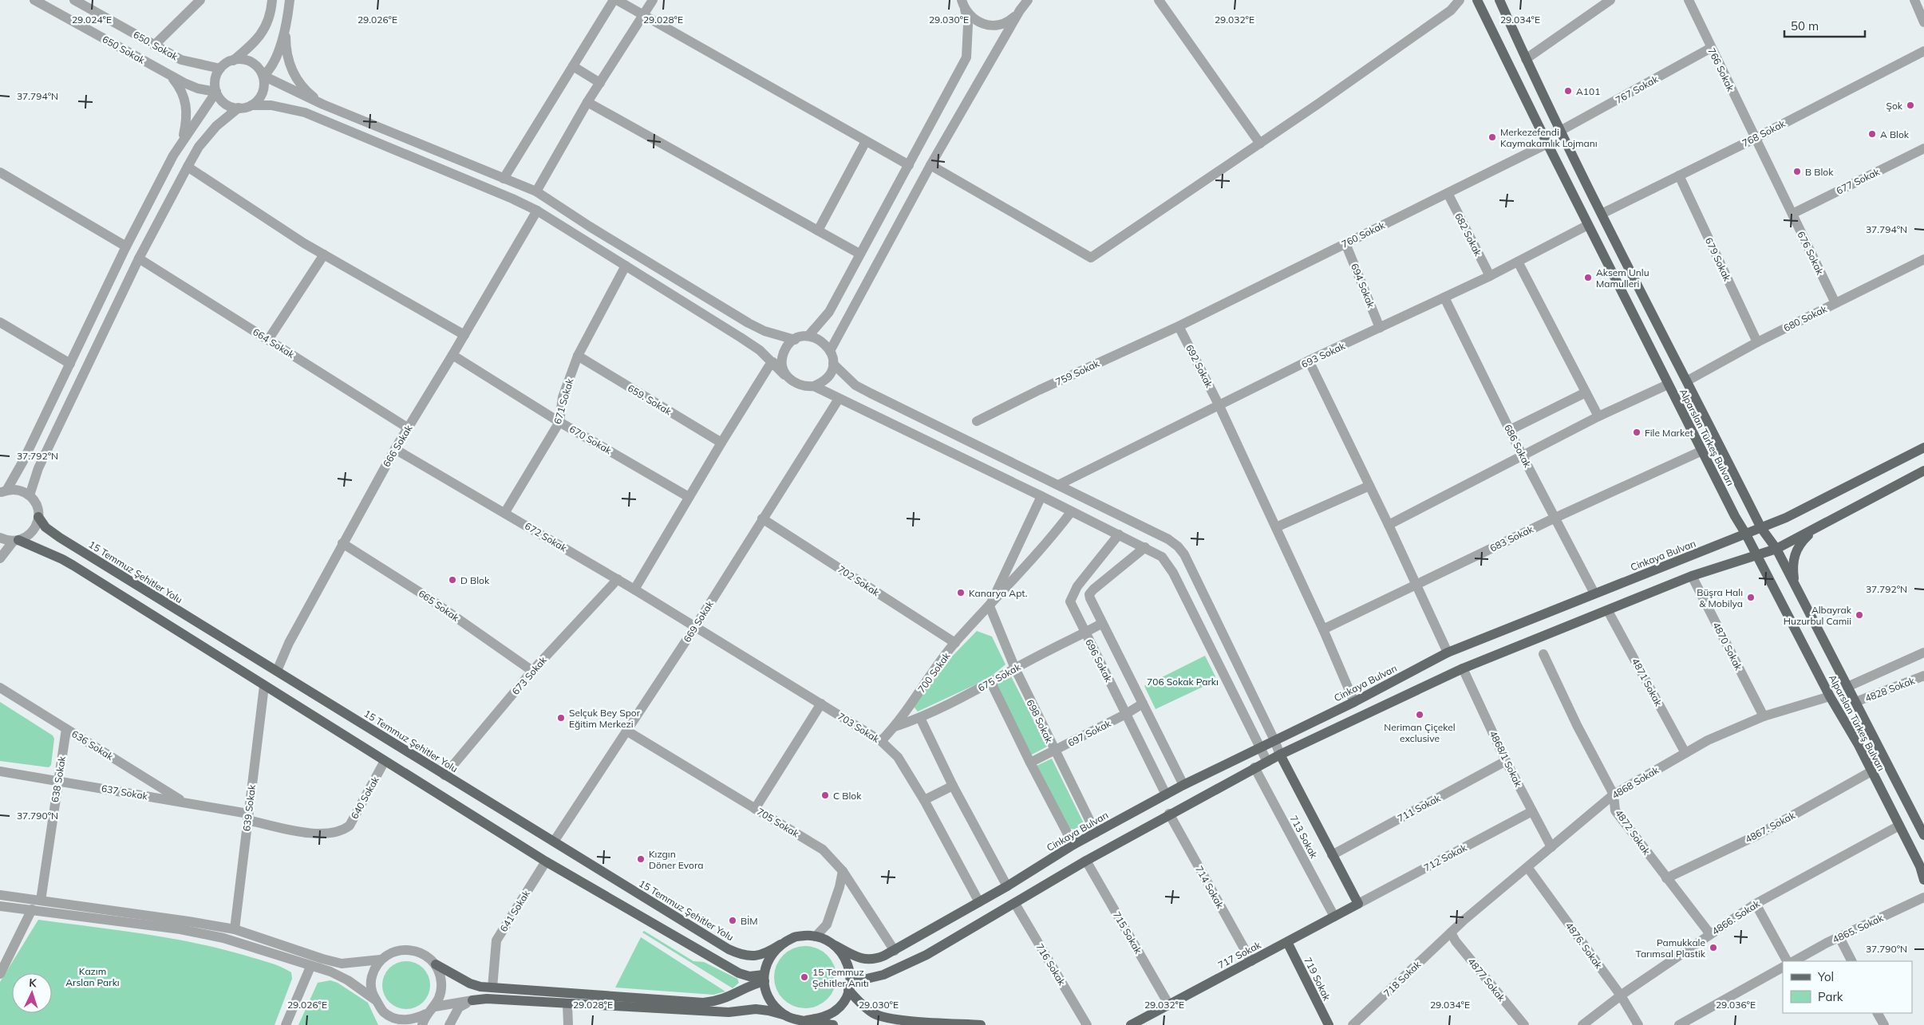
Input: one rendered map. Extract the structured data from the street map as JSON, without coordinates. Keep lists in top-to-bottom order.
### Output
{
  "streets": {
    "main road": [
      "Alparslan Türkeş Bulvarı",
      "Cinkaya Bulvarı",
      "15 Temmuz Şehitler Yolu",
      "713 Sokak",
      "717 Sokak",
      "719 Sokak"
    ],
    "street": [
      "650. Sokak",
      "650 Sokak",
      "766 Sokak",
      "767 Sokak",
      "768 Sokak",
      "677 Sokak",
      "760 Sokak",
      "682 Sokak",
      "676 Sokak",
      "679 Sokak",
      "694 Sokak",
      "680 Sokak",
      "664 Sokak",
      "693 Sokak",
      "692 Sokak",
      "759 Sokak",
      "659. Sokak",
      "671 Sokak",
      "670 Sokak",
      "666 Sokak",
      "686 Sokak",
      "672 Sokak",
      "683 Sokak",
      "702 Sokak",
      "665 Sokak",
      "669 Sokak",
      "4870 Sokak",
      "696 Sokak",
      "700 Sokak",
      "673 Sokak",
      "675 Sokak",
      "4871 Sokak",
      "4828 Sokak",
      "698 Sokak",
      "703 Sokak",
      "697 Sokak",
      "636 Sokak",
      "4868/1 Sokak",
      "638 Sokak",
      "4868 Sokak",
      "637 Sokak",
      "640 Sokak",
      "639 Sokak",
      "711 Sokak",
      "705 Sokak",
      "4867. Sokak",
      "4872 Sokak",
      "712 Sokak",
      "714 Sokak",
      "641 Sokak",
      "4866. Sokak",
      "4865. Sokak",
      "715 Sokak",
      "4876. Sokak",
      "716 Sokak",
      "718 Sokak",
      "4877 Sokak"
    ]
  },
  "crossings": [
    ["650. Sokak", "650 Sokak"],
    ["766 Sokak", "767 Sokak"],
    ["766 Sokak", "768 Sokak"],
    ["766 Sokak", "676 Sokak"],
    ["767 Sokak", "Alparslan Türkeş Bulvarı"],
    ["768 Sokak", "676 Sokak"],
    ["768 Sokak", "679 Sokak"],
    ["768 Sokak", "Alparslan Türkeş Bulvarı"],
    ["677 Sokak", "676 Sokak"],
    ["760 Sokak", "682 Sokak"],
    ["760 Sokak", "694 Sokak"],
    ["760 Sokak", "692 Sokak"],
    ["760 Sokak", "759 Sokak"],
    ["760 Sokak", "Alparslan Türkeş Bulvarı"],
    ["682 Sokak", "693 Sokak"],
    ["676 Sokak", "680 Sokak"],
    ["679 Sokak", "680 Sokak"],
    ["694 Sokak", "693 Sokak"],
    ["680 Sokak", "Alparslan Türkeş Bulvarı"],
    ["664 Sokak", "666 Sokak"],
    ["693 Sokak", "692 Sokak"],
    ["693 Sokak", "Alparslan Türkeş Bulvarı"],
    ["693 Sokak", "686 Sokak"],
    ["692 Sokak", "759 Sokak"],
    ["692 Sokak", "683 Sokak"],
    ["692 Sokak", "Cinkaya Bulvarı"],
    ["659. Sokak", "671 Sokak"],
    ["671 Sokak", "670 Sokak"],
    ["671 Sokak", "672 Sokak"],
    ["Alparslan Türkeş Bulvarı", "683 Sokak"],
    ["Alparslan Türkeş Bulvarı", "Cinkaya Bulvarı"],
    ["Alparslan Türkeş Bulvarı", "4828 Sokak"],
    ["Alparslan Türkeş Bulvarı", "4868 Sokak"],
    ["Alparslan Türkeş Bulvarı", "4867. Sokak"],
    ["Alparslan Türkeş Bulvarı", "4866. Sokak"],
    ["670 Sokak", "666 Sokak"],
    ["666 Sokak", "672 Sokak"],
    ["666 Sokak", "15 Temmuz Şehitler Yolu"],
    ["666 Sokak", "665 Sokak"],
    ["686 Sokak", "683 Sokak"],
    ["686 Sokak", "Cinkaya Bulvarı"],
    ["672 Sokak", "669 Sokak"],
    ["672 Sokak", "673 Sokak"],
    ["672 Sokak", "703 Sokak"],
    ["Cinkaya Bulvarı", "15 Temmuz Şehitler Yolu"],
    ["Cinkaya Bulvarı", "696 Sokak"],
    ["Cinkaya Bulvarı", "698 Sokak"],
    ["Cinkaya Bulvarı", "703 Sokak"],
    ["Cinkaya Bulvarı", "705 Sokak"],
    ["15 Temmuz Şehitler Yolu", "669 Sokak"],
    ["15 Temmuz Şehitler Yolu", "673 Sokak"],
    ["702 Sokak", "669 Sokak"],
    ["702 Sokak", "700 Sokak"],
    ["665 Sokak", "673 Sokak"],
    ["669 Sokak", "703 Sokak"],
    ["669 Sokak", "705 Sokak"],
    ["4870 Sokak", "4868 Sokak"],
    ["696 Sokak", "675 Sokak"],
    ["696 Sokak", "697 Sokak"],
    ["700 Sokak", "675 Sokak"],
    ["700 Sokak", "698 Sokak"],
    ["700 Sokak", "703 Sokak"],
    ["675 Sokak", "698 Sokak"],
    ["4871 Sokak", "4868 Sokak"],
    ["698 Sokak", "697 Sokak"],
    ["636 Sokak", "638 Sokak"],
    ["636 Sokak", "637 Sokak"],
    ["4868/1 Sokak", "4868 Sokak"],
    ["4868/1 Sokak", "711 Sokak"],
    ["4868/1 Sokak", "712 Sokak"],
    ["638 Sokak", "637 Sokak"],
    ["4868 Sokak", "4872 Sokak"],
    ["4868 Sokak", "4876. Sokak"],
    ["4868 Sokak", "718 Sokak"],
    ["4868 Sokak", "4877 Sokak"],
    ["637 Sokak", "640 Sokak"],
    ["637 Sokak", "639 Sokak"],
    ["640 Sokak", "639 Sokak"],
    ["711 Sokak", "713 Sokak"],
    ["4867. Sokak", "4872 Sokak"],
    ["4872 Sokak", "4866. Sokak"],
    ["713 Sokak", "712 Sokak"],
    ["713 Sokak", "717 Sokak"],
    ["712 Sokak", "717 Sokak"],
    ["714 Sokak", "717 Sokak"],
    ["4866. Sokak", "4876. Sokak"],
    ["715 Sokak", "717 Sokak"],
    ["717 Sokak", "719 Sokak"],
    ["718 Sokak", "4877 Sokak"]
  ],
  "parks": ["706 Sokak Parkı", "Kazım Arslan Parkı"],
  "places": [
    "A101",
    "Şok",
    "A Blok",
    "Merkezefendi Kaymakamlık Lojmanı",
    "B Blok",
    "Aksem Unlu Mamulleri",
    "File Market",
    "D Blok",
    "Kanarya Apt.",
    "Büşra Halı & Mobilya",
    "Albayrak Huzurbul Camii",
    "Neriman Çiçekel exclusive",
    "Selçuk Bey Spor Eğitim Merkezi",
    "C Blok",
    "Kızgın Döner Evora",
    "BİM",
    "Pamukkale Tarımsal Plastik",
    "15 Temmuz Şehitler Anıtı"
  ],
  "legend": ["Yol", "Park"],
  "scale_bar": "50 m",
  "north": "top",
  "coordinates": [
    "29.024°E",
    "29.026°E",
    "29.028°E",
    "29.030°E",
    "29.032°E",
    "29.034°E",
    "37.794°N",
    "37.792°N",
    "37.790°N",
    "29.036°E"
  ]
}
